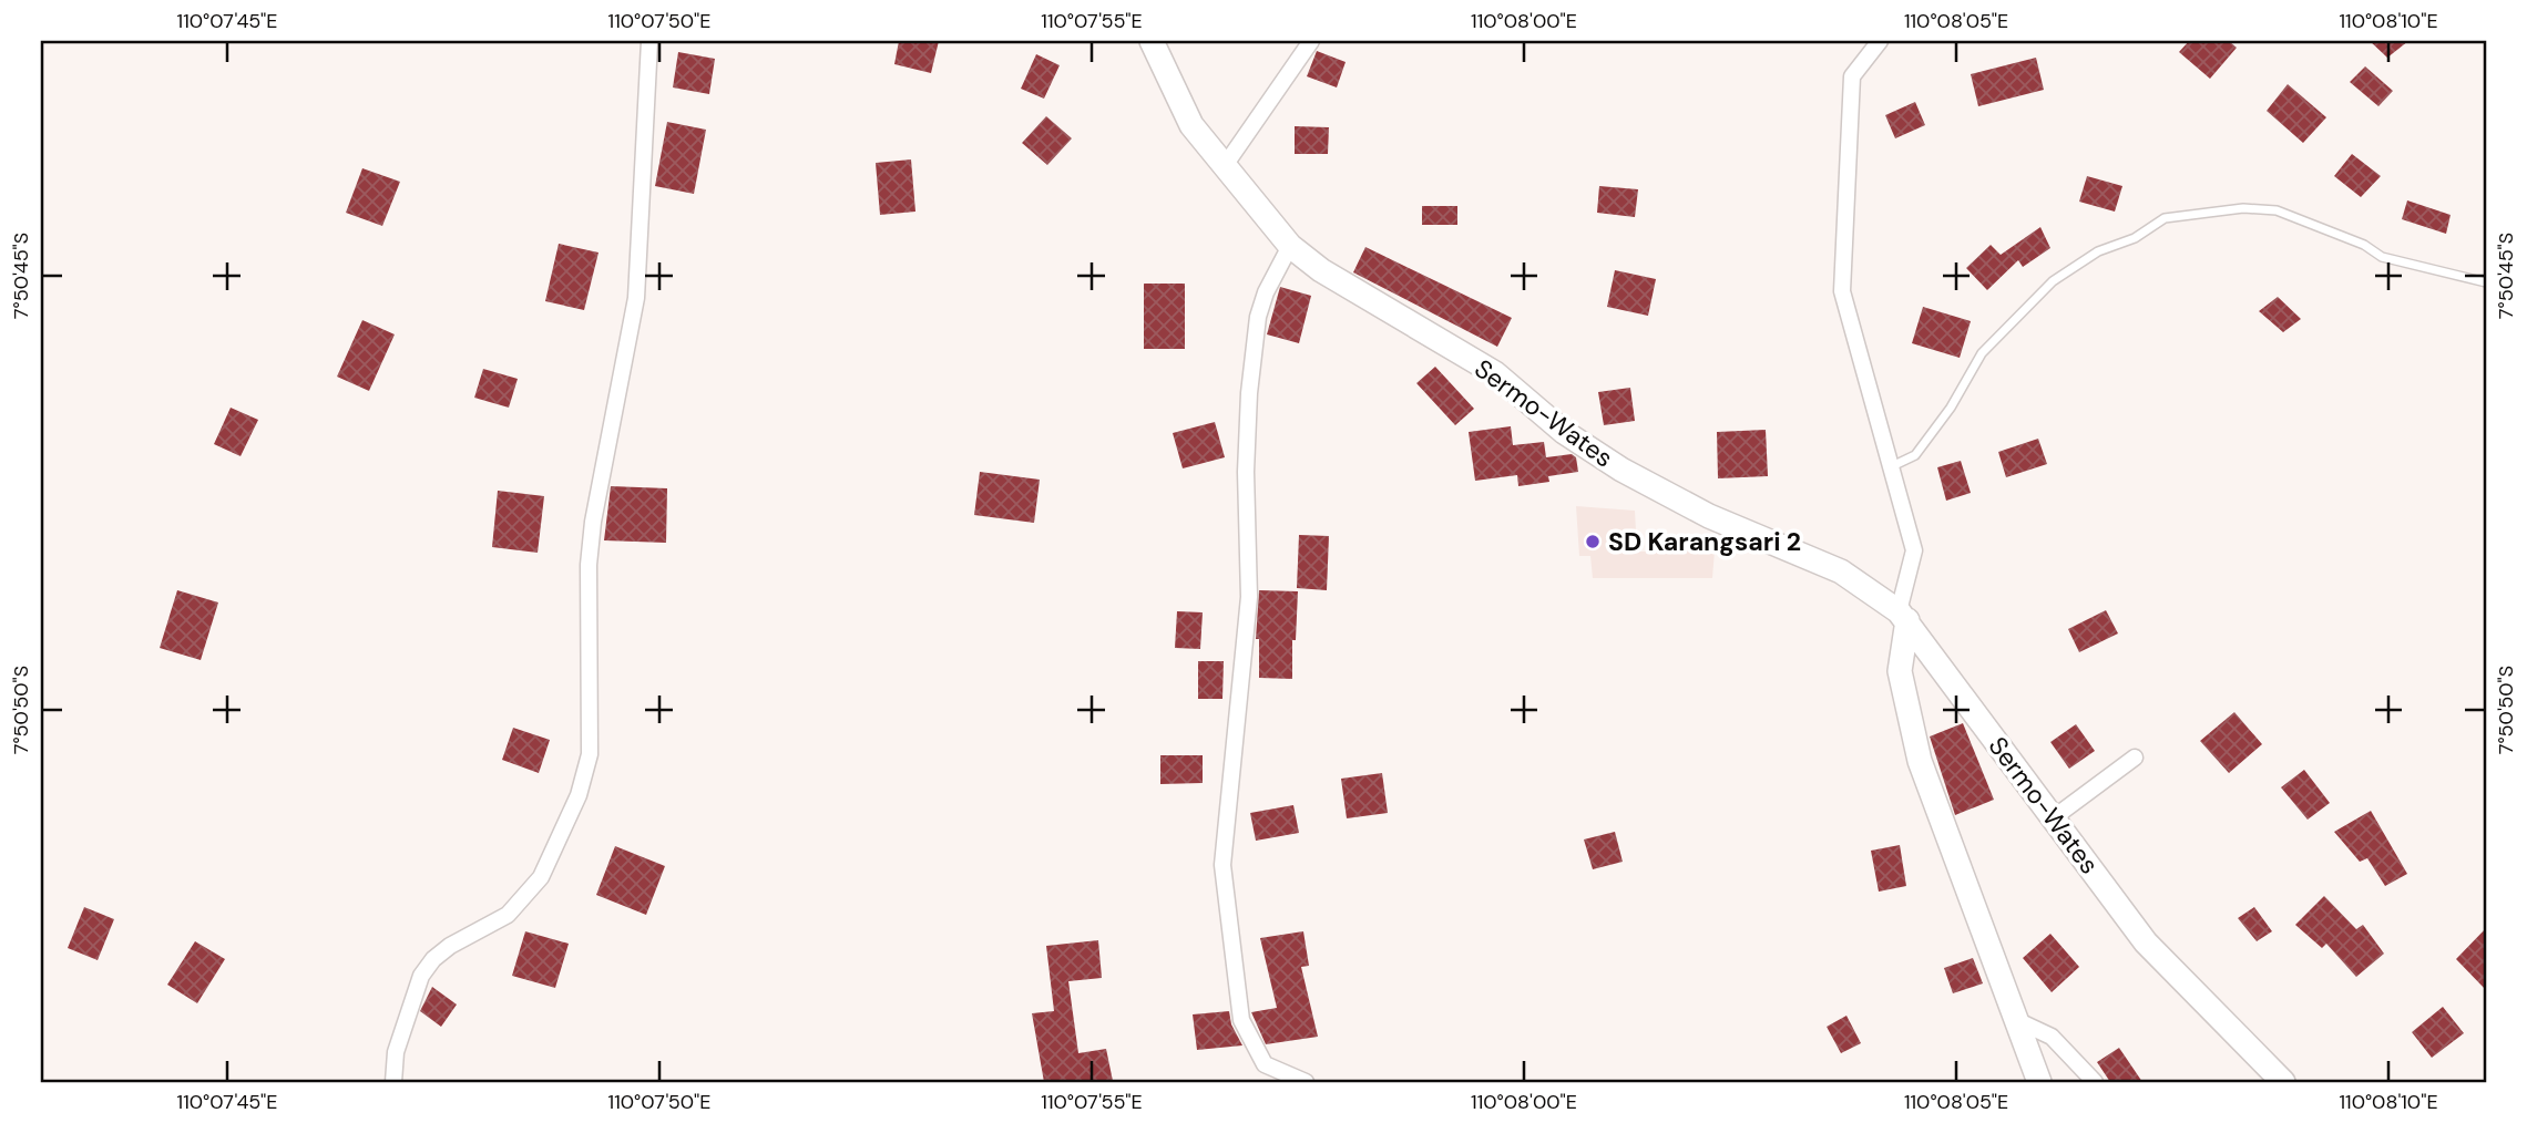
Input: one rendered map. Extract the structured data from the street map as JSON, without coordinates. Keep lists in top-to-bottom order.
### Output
{
  "streets": {
    "main road": ["Sermo-Wates"]
  },
  "places": ["SD Karangsari 2"],
  "coordinates": [
    "110°07'45\"E",
    "110°07'50\"E",
    "110°07'55\"E",
    "110°08'00\"E",
    "110°08'05\"E",
    "110°08'10\"E",
    "7°50'45\"S",
    "7°50'50\"S"
  ]
}
